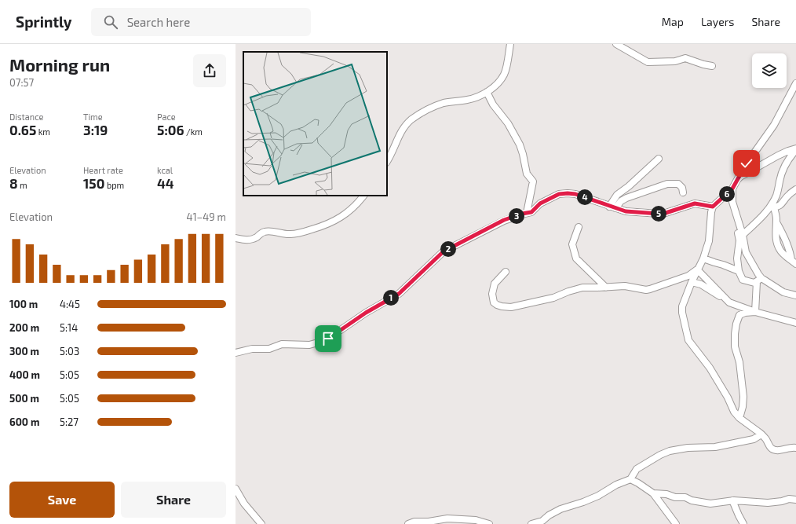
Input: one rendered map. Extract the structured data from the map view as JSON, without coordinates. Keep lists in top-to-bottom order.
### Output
{
  "page": {
    "header": "Sprintly",
    "search": "Search here",
    "nav": ["Map", "Layers", "Share"],
    "heading": ["Morning run", "07:57"],
    "stats": [
      ["Distance", "0.65 km"],
      ["Time", "3:19"],
      ["Pace", "5:06 /km"],
      ["Elevation", "8 m"],
      ["Heart rate", "150 bpm"],
      ["kcal", "44"]
    ],
    "pins": [
      "6",
      "4",
      "5",
      "3",
      "2",
      "1"
    ],
    "chart": ["Elevation", "41–49 m"],
    "list": [
      {
        "name": "100 m",
        "note": "4:45"
      },
      {
        "name": "200 m",
        "note": "5:14"
      },
      {
        "name": "300 m",
        "note": "5:03"
      },
      {
        "name": "400 m",
        "note": "5:05"
      },
      {
        "name": "500 m",
        "note": "5:05"
      },
      {
        "name": "600 m",
        "note": "5:27"
      }
    ],
    "buttons": ["Save", "Share"]
  }
}
